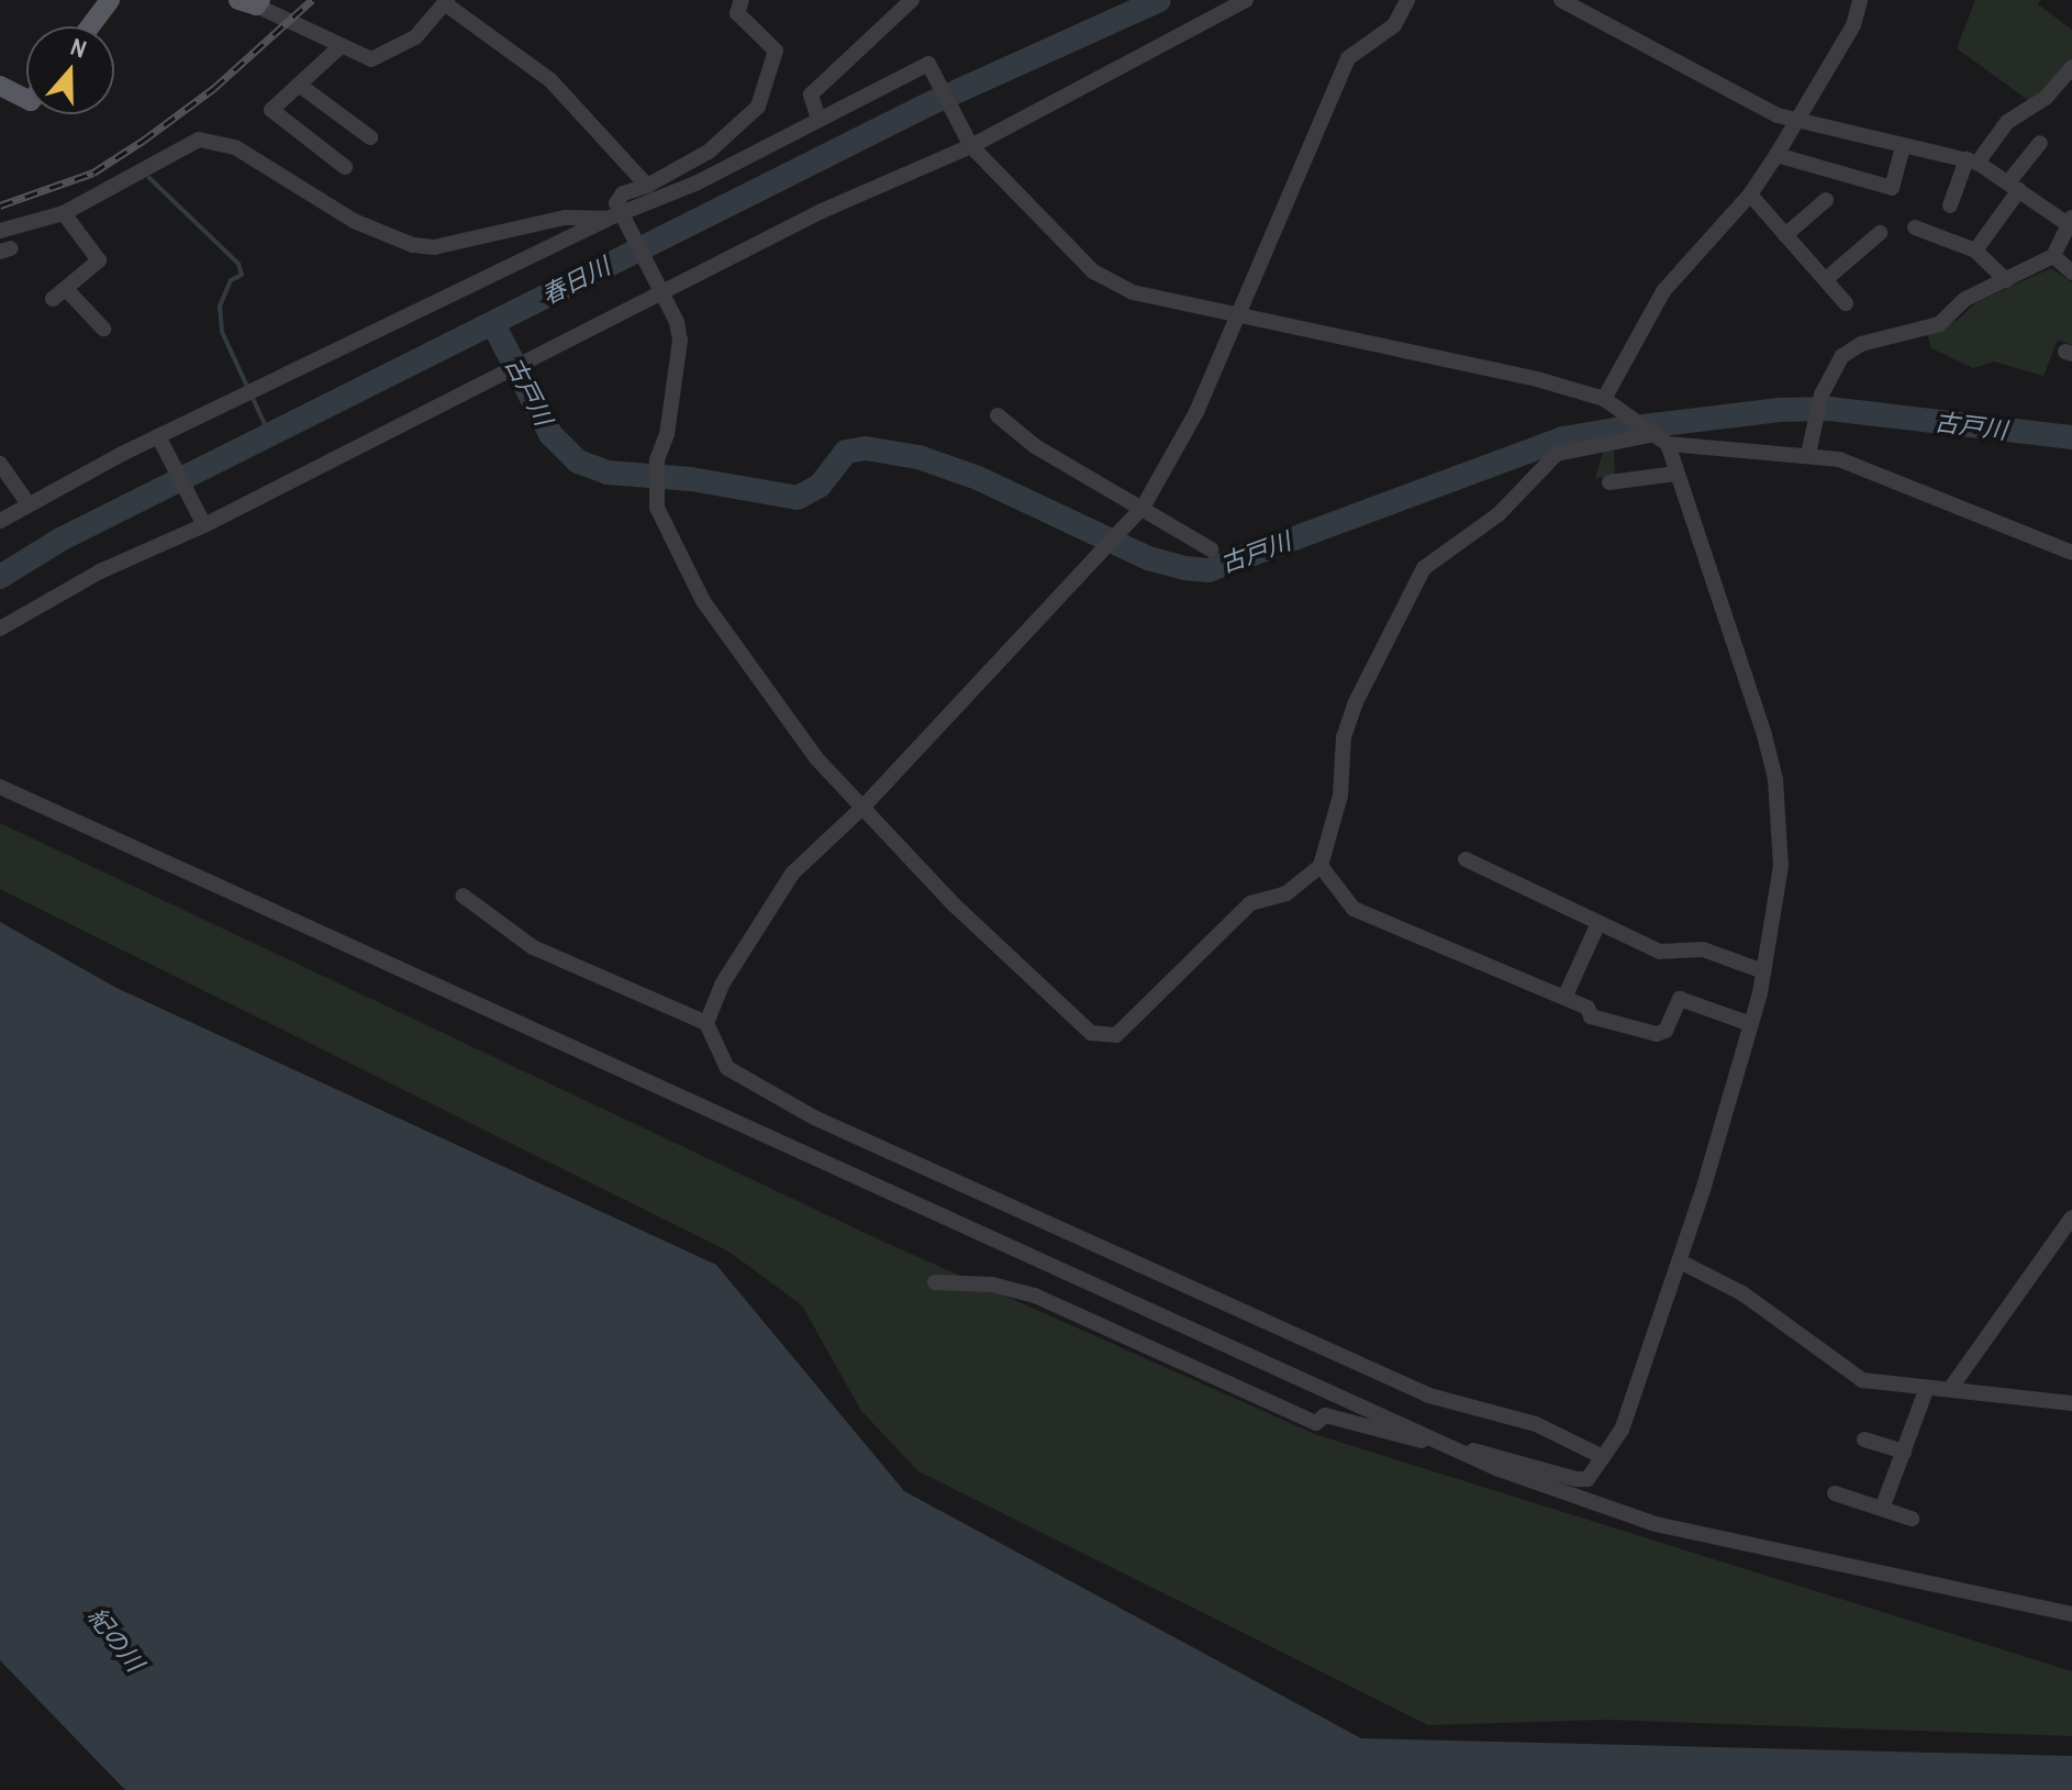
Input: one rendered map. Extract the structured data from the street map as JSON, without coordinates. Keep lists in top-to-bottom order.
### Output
{
  "water": ["春日川", "古戸川", "紀の川"],
  "north": "top"
}
